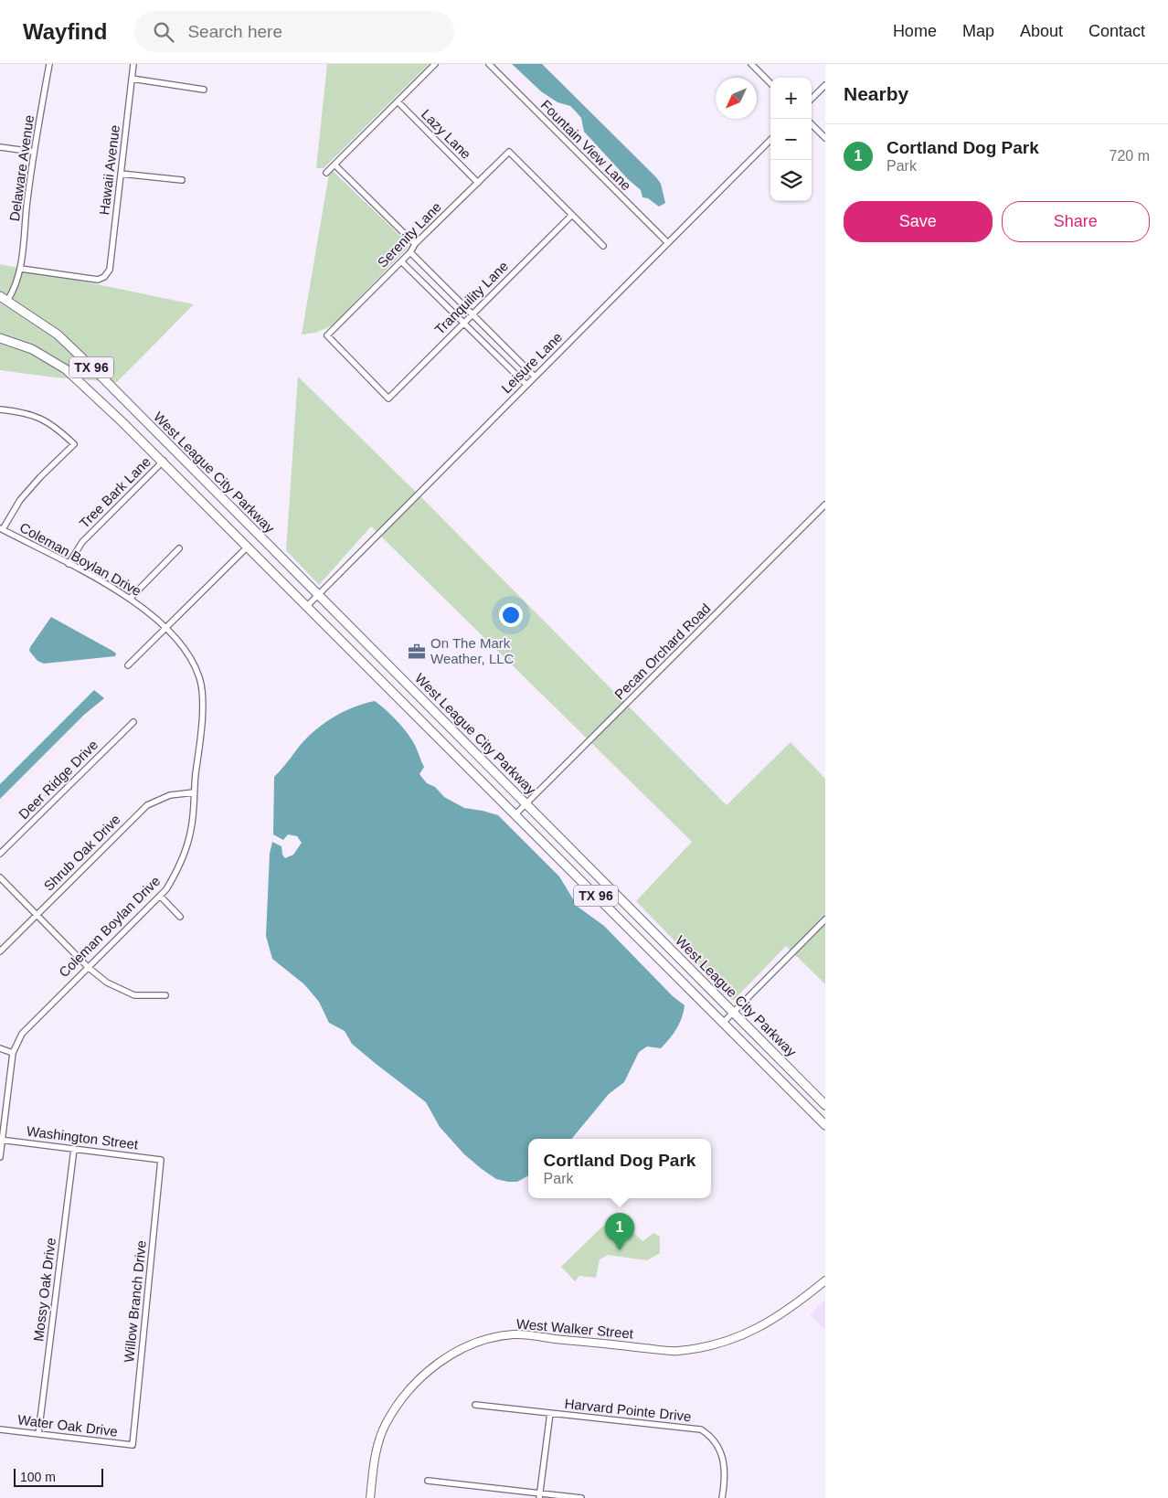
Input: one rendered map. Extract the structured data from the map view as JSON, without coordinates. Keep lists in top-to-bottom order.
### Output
{
  "streets": {
    "main road": ["TX 96", "West League City Parkway"],
    "street": [
      "Lazy Lane",
      "Fountain View Lane",
      "Delaware Avenue",
      "Hawaii Avenue",
      "Serenity Lane",
      "Tranquility Lane",
      "Leisure Lane",
      "Tree Bark Lane",
      "Coleman Boylan Drive",
      "Pecan Orchard Road",
      "Deer Ridge Drive",
      "Shrub Oak Drive",
      "Washington Street",
      "Mossy Oak Drive",
      "Willow Branch Drive",
      "West Walker Street",
      "Harvard Pointe Drive",
      "Water Oak Drive"
    ]
  },
  "crossings": [
    ["Lazy Lane", "Serenity Lane"],
    ["Fountain View Lane", "Leisure Lane"],
    ["Delaware Avenue", "Hawaii Avenue"],
    ["Delaware Avenue", "West League City Parkway"],
    ["Serenity Lane", "Tranquility Lane"],
    ["Leisure Lane", "West League City Parkway"],
    ["West League City Parkway", "Tree Bark Lane"],
    ["West League City Parkway", "Pecan Orchard Road"],
    ["Tree Bark Lane", "Coleman Boylan Drive"],
    ["Coleman Boylan Drive", "Shrub Oak Drive"],
    ["Coleman Boylan Drive", "Washington Street"],
    ["Washington Street", "Mossy Oak Drive"],
    ["Washington Street", "Willow Branch Drive"],
    ["Mossy Oak Drive", "Water Oak Drive"],
    ["Willow Branch Drive", "Water Oak Drive"]
  ],
  "places": {
    "office": ["On The Mark Weather, LLC"]
  },
  "scale_bar": "100 m",
  "north": "bottom left",
  "page": {
    "header": "Wayfind",
    "search": "Search here",
    "nav": [
      "Home",
      "Map",
      "About",
      "Contact"
    ],
    "heading": "Nearby",
    "map_buttons": ["+", "−"],
    "list": [
      {
        "mark": "1",
        "name": "Cortland Dog Park",
        "note": "Park",
        "value": "720 m"
      }
    ],
    "buttons": ["Save", "Share"],
    "popup": ["Cortland Dog Park", "Park"],
    "pins": "1",
    "scale": "100 m"
  }
}
